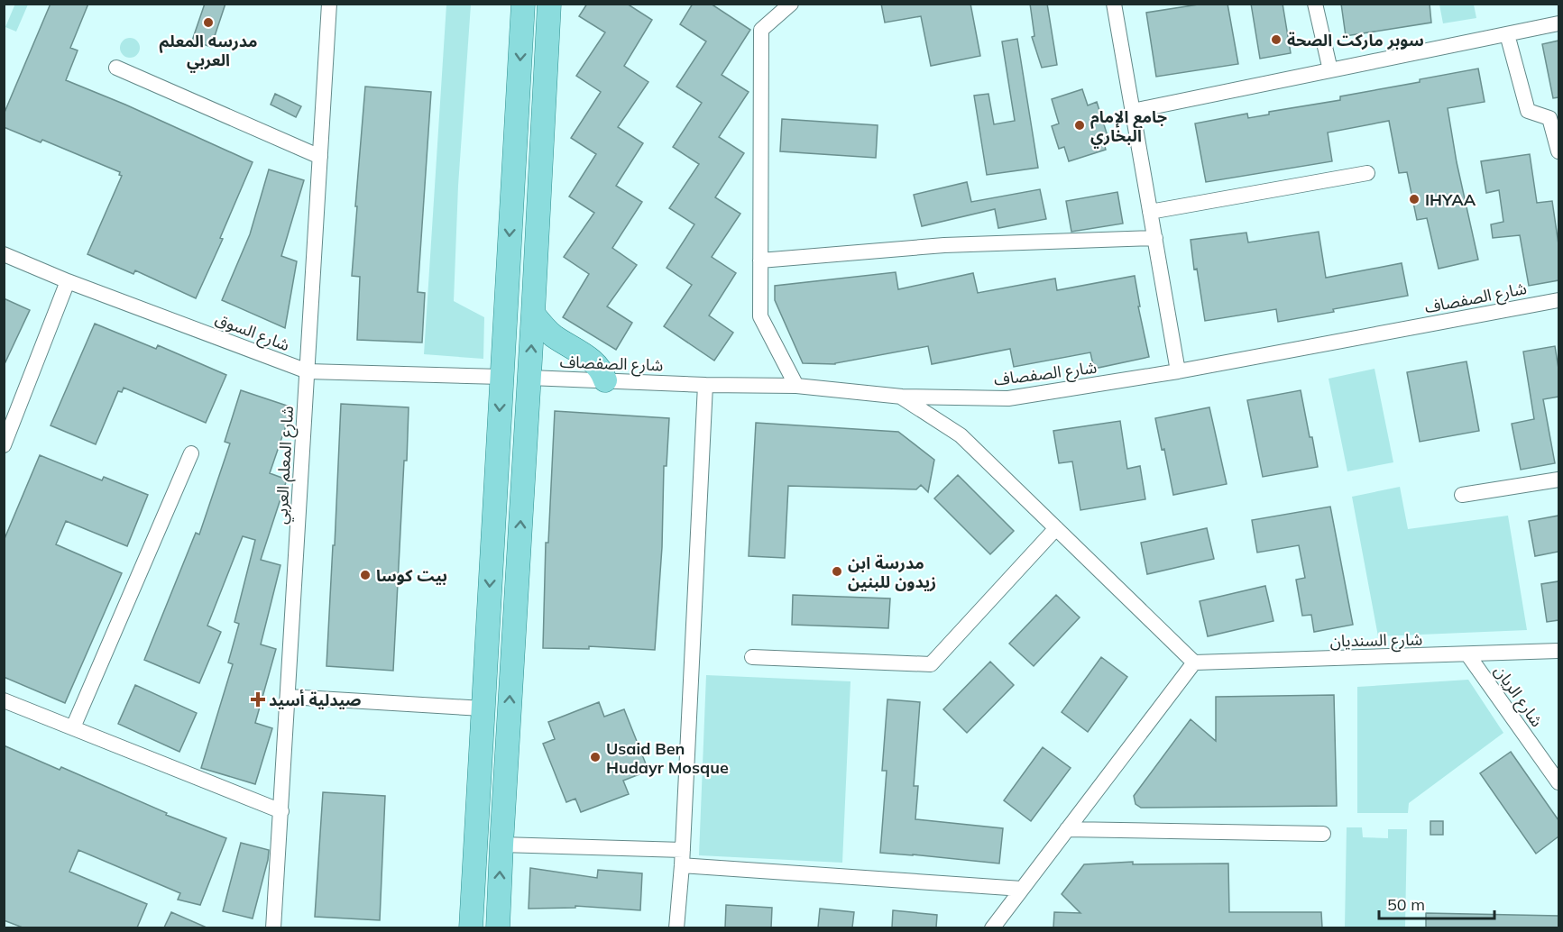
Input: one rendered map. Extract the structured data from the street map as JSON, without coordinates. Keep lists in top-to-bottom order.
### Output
{
  "streets": {
    "street": [
      "شارع الصفصاف",
      "شارع السوق",
      "شارع المعلم العربي",
      "شارع السنديان",
      "شارع الريان"
    ]
  },
  "crossings": [
    ["شارع السوق", "شارع المعلم العربي"],
    ["شارع السنديان", "شارع الريان"]
  ],
  "places": {
    "other": [
      "مدرسه المعلم العربي",
      "سوبر ماركت الصحة",
      "جامع الإمام البخاري",
      "IHYAA",
      "مدرسة ابن زيدون للبنين",
      "بيت كوسا",
      "Usaid Ben Hudayr Mosque"
    ],
    "health": ["صيدلية أسيد"]
  },
  "scale_bar": "50 m"
}
